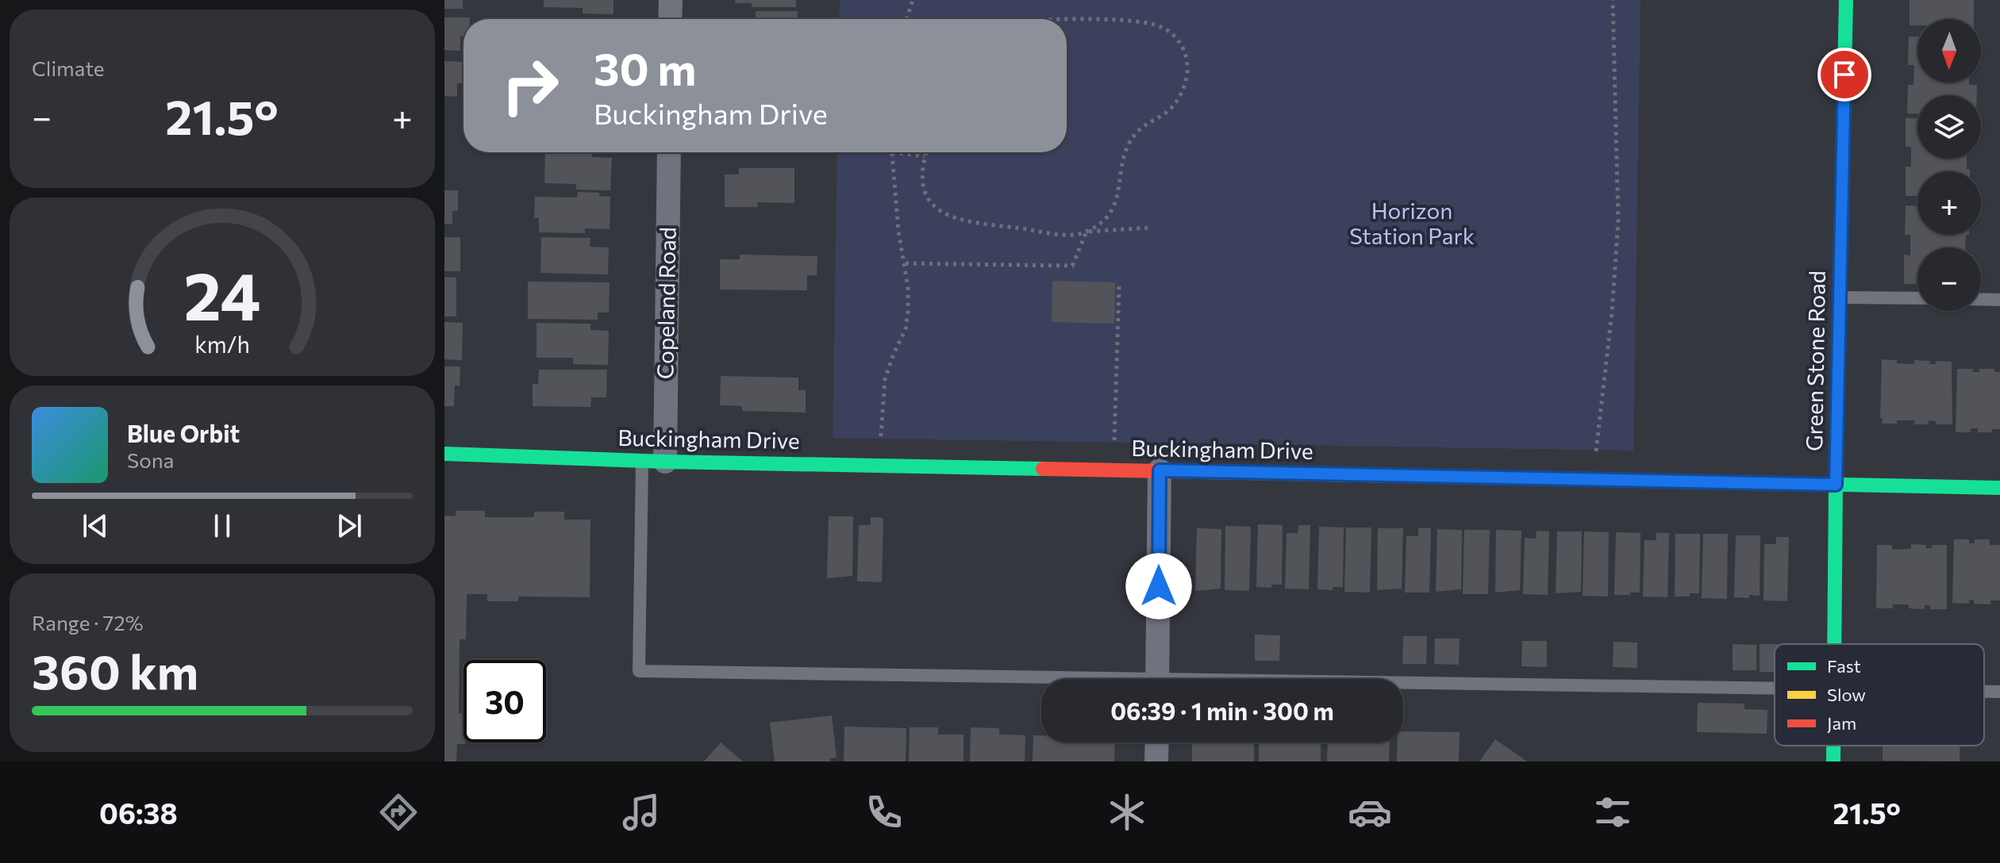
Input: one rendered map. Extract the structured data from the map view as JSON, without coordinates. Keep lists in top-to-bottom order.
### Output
{
  "streets": {
    "street": ["Copeland Road", "Green Stone Road", "Buckingham Drive"]
  },
  "crossings": [
    ["Copeland Road", "Buckingham Drive"],
    ["Green Stone Road", "Buckingham Drive"]
  ],
  "parks": ["Horizon Station Park"],
  "legend": ["Fast", "Slow", "Jam"],
  "north": "bottom",
  "page": {
    "tile": [
      "Climate",
      ["Range · 72%", "360 km"]
    ],
    "map_buttons": ["+", "−"],
    "turn": ["30 m", "Buckingham Drive"],
    "heat": ["−", "21.5°", "+"],
    "song": ["Blue Orbit", "Sona"],
    "limit": "30",
    "trip": "06:39 · 1 min · 300 m",
    "tabs": ["06:38", "21.5°"],
    "gauge": ["24", "km/h"]
  }
}
